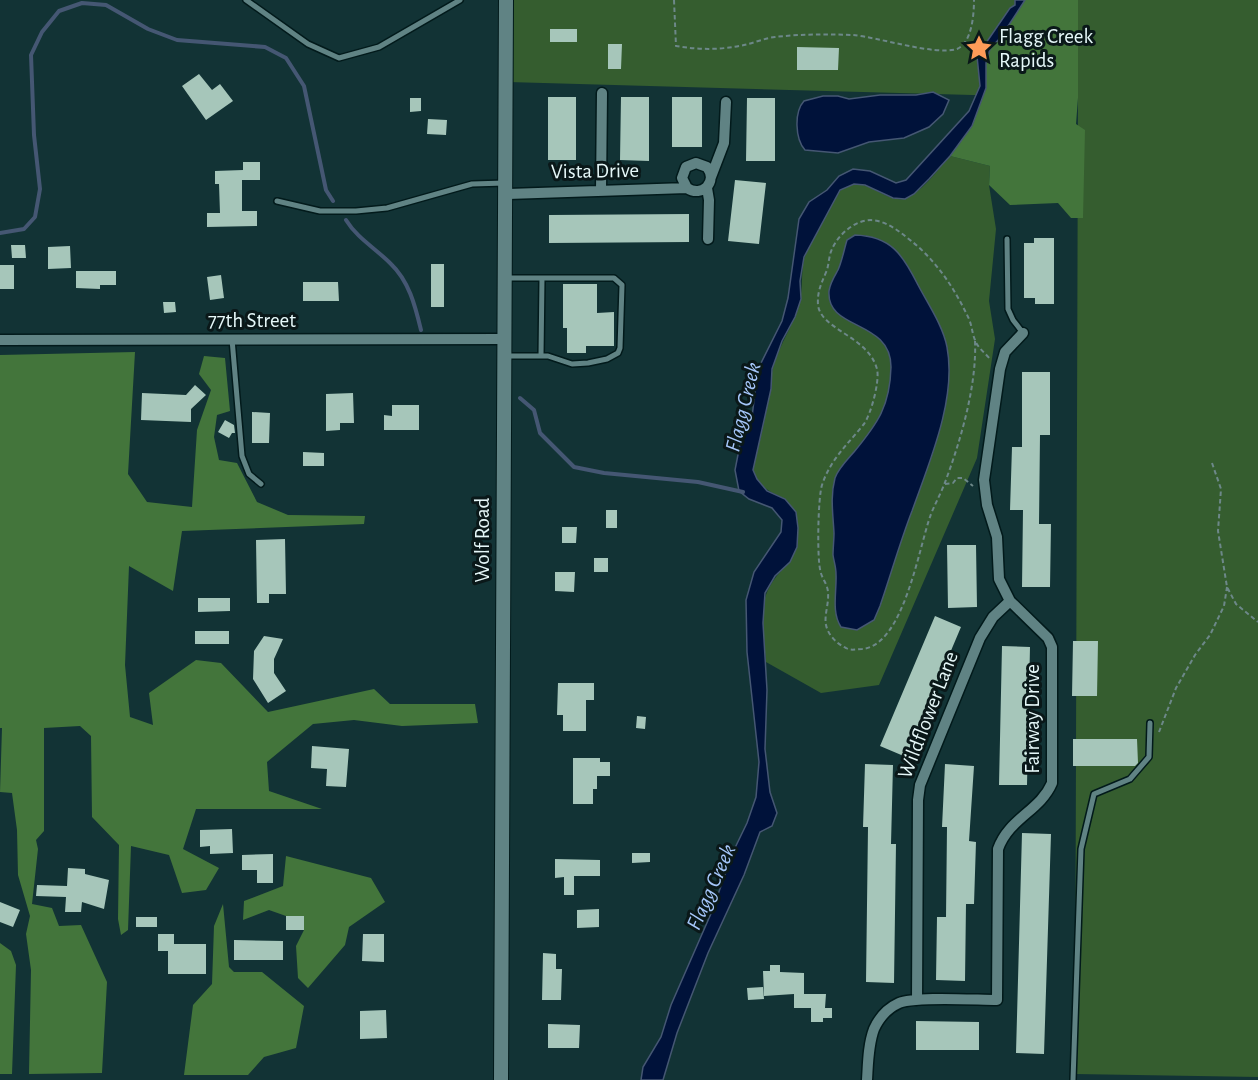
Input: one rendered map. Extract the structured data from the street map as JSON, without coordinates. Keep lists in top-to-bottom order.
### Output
{
  "streets": {
    "street": [
      "Vista Drive",
      "77th Street",
      "Wolf Road",
      "Wildflower Lane",
      "Fairway Drive"
    ]
  },
  "crossings": [
    ["Vista Drive", "Wolf Road"],
    ["77th Street", "Wolf Road"],
    ["Wildflower Lane", "Fairway Drive"]
  ],
  "water": ["Flagg Creek"],
  "places": {
    "place": ["Flagg Creek Rapids"]
  }
}
